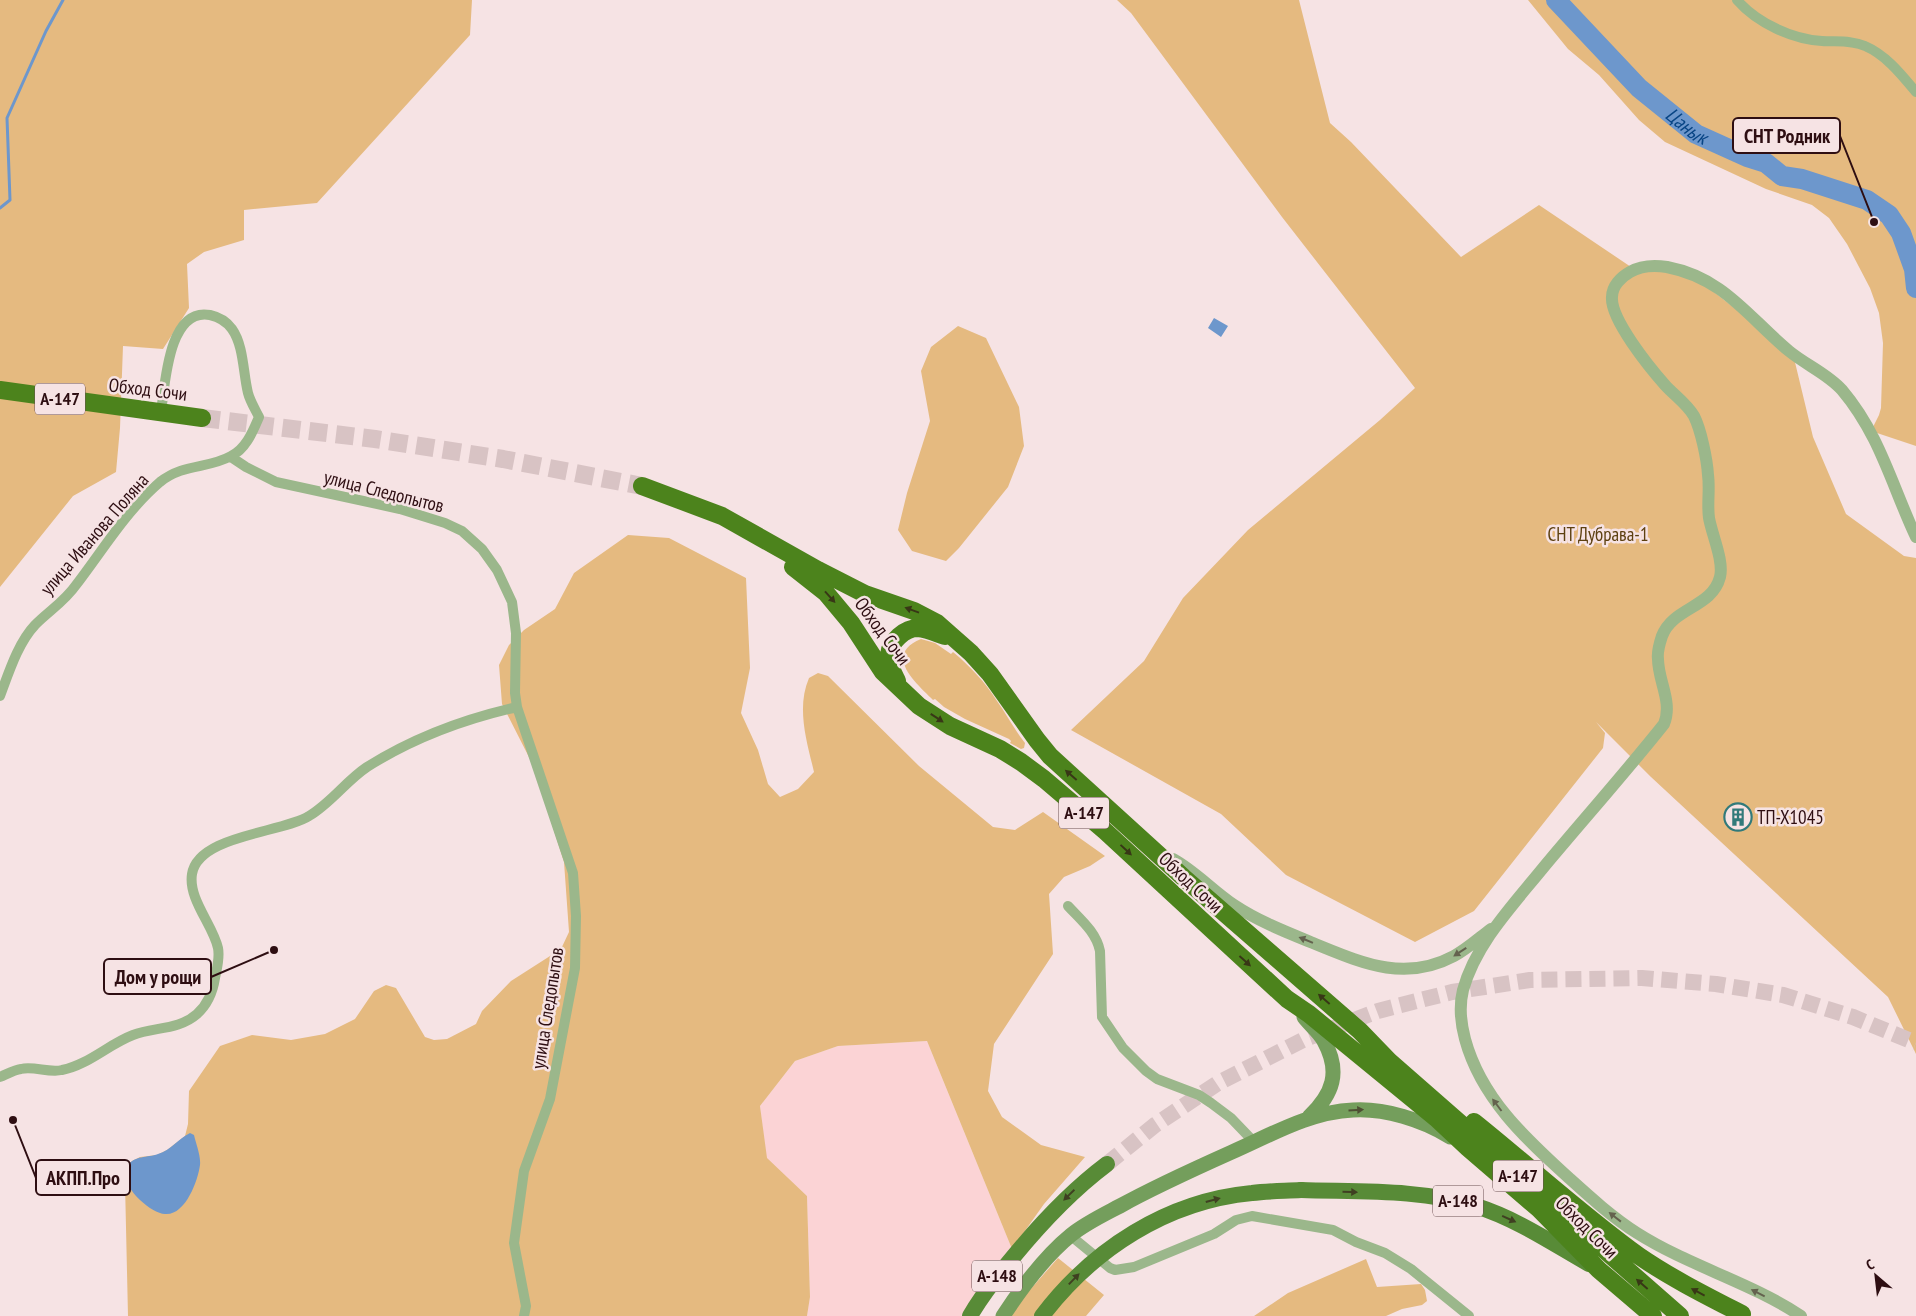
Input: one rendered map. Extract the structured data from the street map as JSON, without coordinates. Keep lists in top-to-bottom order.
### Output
{
  "streets": {
    "highway": ["Обход Сочи", "А-147"],
    "main road": ["А-148"],
    "street": ["улица Следопытов", "улица Иванова Поляна"]
  },
  "crossings": [
    ["Обход Сочи", "А-147"],
    ["Обход Сочи", "А-148"],
    ["улица Следопытов", "улица Иванова Поляна"]
  ],
  "water": ["Цанык"],
  "parks": ["СНТ Дубрава-1"],
  "places": {
    "other": ["СНТ Родник", "Дом у рощи", "АКПП.Про"],
    "building": ["ТП-Х1045"]
  },
  "north": "top left"
}
